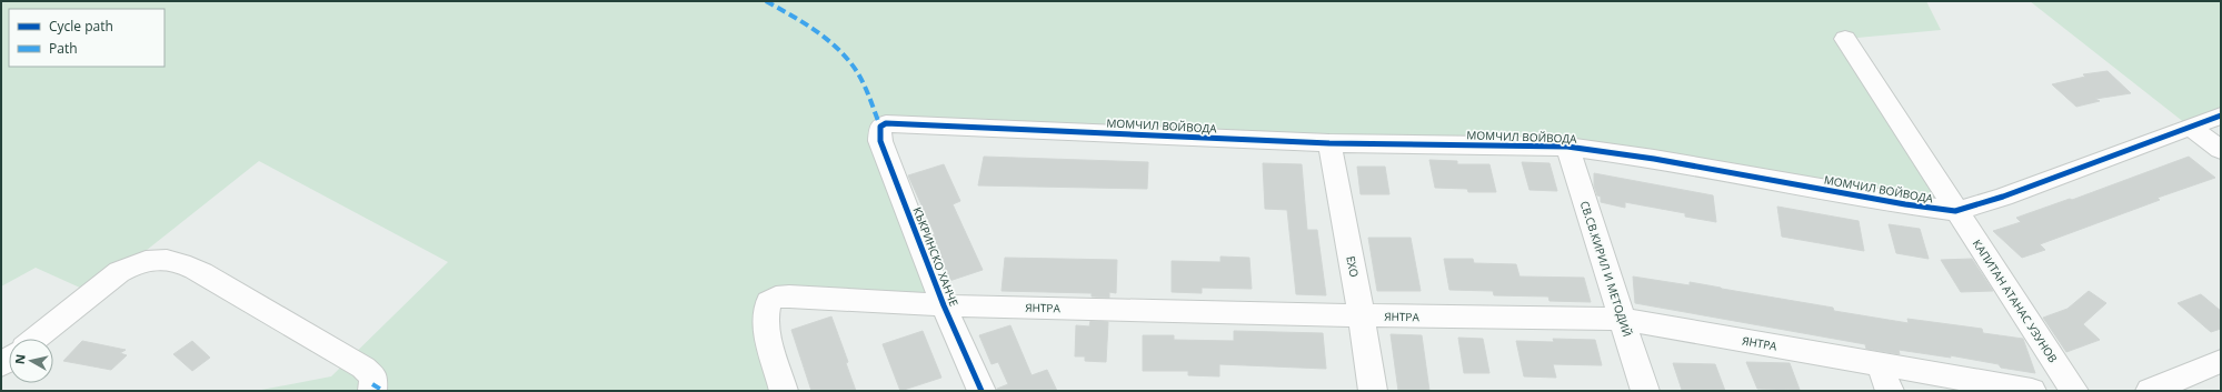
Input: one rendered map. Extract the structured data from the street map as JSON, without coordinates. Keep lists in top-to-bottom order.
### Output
{
  "streets": {
    "street": [
      "МОМЧИЛ ВОЙВОДА",
      "КЪКРИНСКО ХАНЧЕ",
      "ЕХО",
      "СВ.СВ.КИРИЛ И МЕТОДИЙ",
      "КАПИТАН АТАНАС УЗУНОВ",
      "ЯНТРА"
    ]
  },
  "crossings": [
    ["МОМЧИЛ ВОЙВОДА", "КЪКРИНСКО ХАНЧЕ"],
    ["МОМЧИЛ ВОЙВОДА", "ЕХО"],
    ["МОМЧИЛ ВОЙВОДА", "СВ.СВ.КИРИЛ И МЕТОДИЙ"],
    ["МОМЧИЛ ВОЙВОДА", "КАПИТАН АТАНАС УЗУНОВ"],
    ["КЪКРИНСКО ХАНЧЕ", "ЯНТРА"],
    ["ЕХО", "ЯНТРА"],
    ["СВ.СВ.КИРИЛ И МЕТОДИЙ", "ЯНТРА"]
  ],
  "legend": ["Cycle path", "Path"],
  "north": "left"
}
